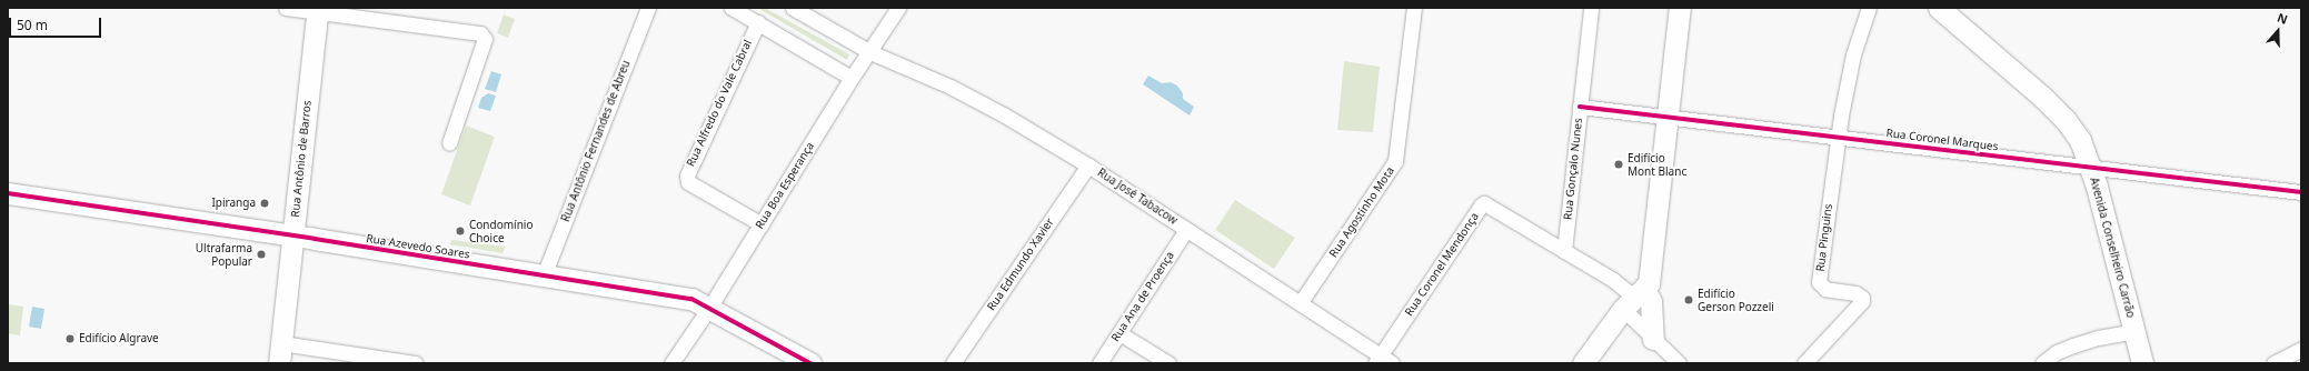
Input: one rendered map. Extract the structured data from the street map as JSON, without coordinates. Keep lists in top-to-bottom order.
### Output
{
  "streets": {
    "street": [
      "Rua Alfredo do Vale Cabral",
      "Rua Coronel Marques",
      "Rua Antônio Fernandes de Abreu",
      "Rua Antônio de Barros",
      "Rua Gonçalo Nunes",
      "Rua Boa Esperança",
      "Rua José Tabacow",
      "Rua Agostinho Mota",
      "Rua Pinguins",
      "Rua Azevedo Soares",
      "Avenida Conselheiro Carrão",
      "Rua Edmundo Xavier",
      "Rua Coronel Mendonça",
      "Rua Ana de Proença"
    ]
  },
  "crossings": [
    ["Rua Alfredo do Vale Cabral", "Rua Boa Esperança"],
    ["Rua Coronel Marques", "Rua Gonçalo Nunes"],
    ["Rua Coronel Marques", "Rua Pinguins"],
    ["Rua Coronel Marques", "Avenida Conselheiro Carrão"],
    ["Rua Antônio Fernandes de Abreu", "Rua Azevedo Soares"],
    ["Rua Antônio de Barros", "Rua Azevedo Soares"],
    ["Rua Gonçalo Nunes", "Rua Coronel Mendonça"],
    ["Rua Boa Esperança", "Rua José Tabacow"],
    ["Rua Boa Esperança", "Rua Azevedo Soares"],
    ["Rua José Tabacow", "Rua Agostinho Mota"],
    ["Rua José Tabacow", "Rua Edmundo Xavier"],
    ["Rua José Tabacow", "Rua Coronel Mendonça"],
    ["Rua José Tabacow", "Rua Ana de Proença"]
  ],
  "places": [
    "Edifício Mont Blanc",
    "Ipiranga",
    "Condomínio Choice",
    "Ultrafarma Popular",
    "Edifício Gerson Pozzeli",
    "Edifício Algrave"
  ],
  "scale_bar": "50 m",
  "north": "top"
}
